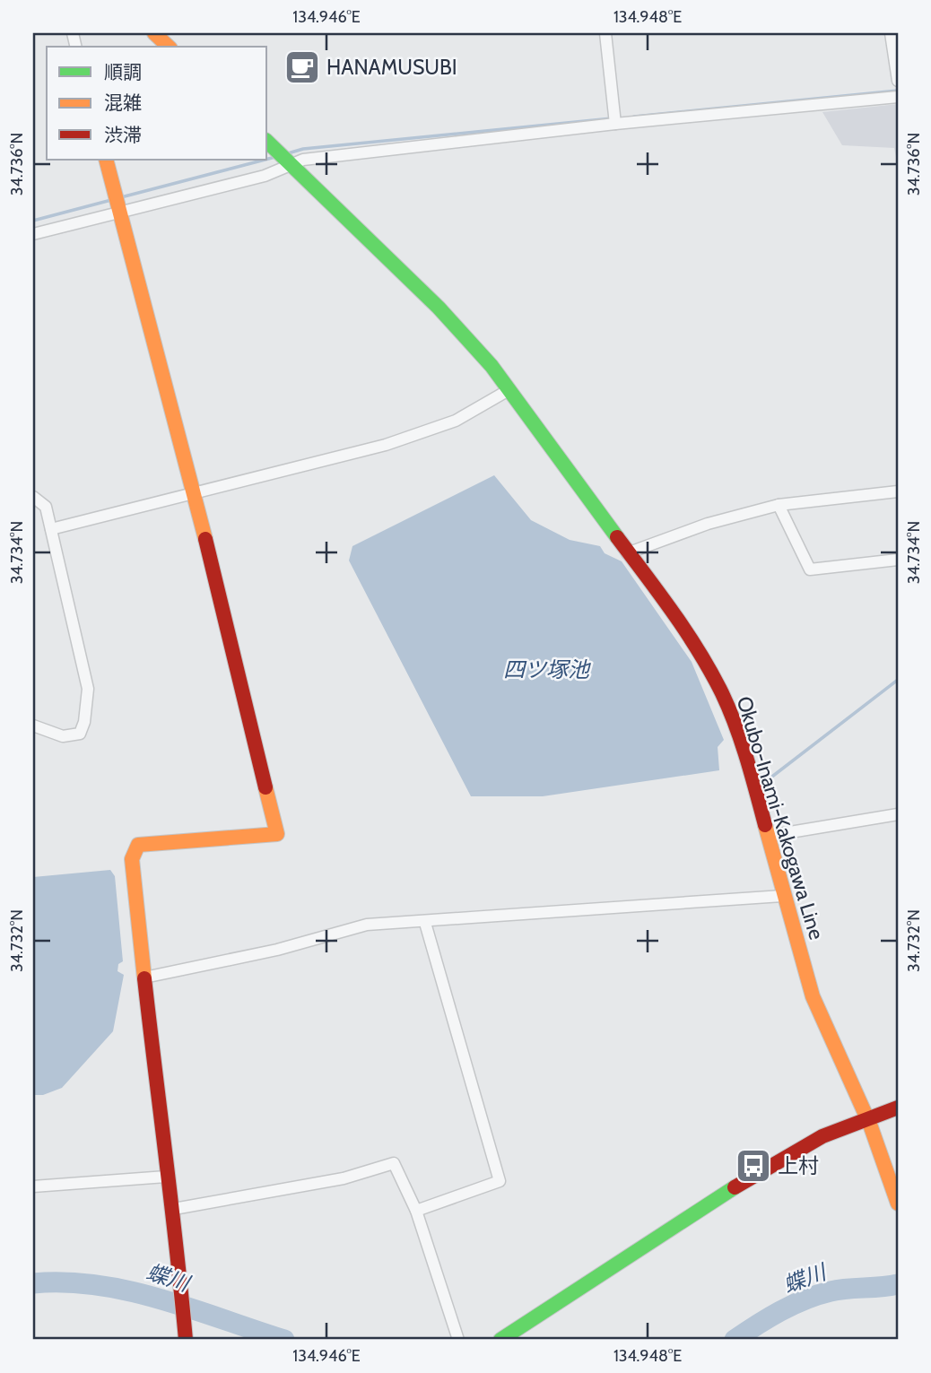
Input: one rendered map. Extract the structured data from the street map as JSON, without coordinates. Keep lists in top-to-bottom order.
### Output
{
  "streets": {
    "street": ["Okubo-Inami-Kakogawa Line"]
  },
  "water": ["四ツ塚池", "蝶川"],
  "places": {
    "cafe": ["HANAMUSUBI"],
    "bus stop": ["上村"]
  },
  "legend": ["順調", "混雑", "渋滞"],
  "coordinates": [
    "134.946°E",
    "134.948°E",
    "34.736°N",
    "34.734°N",
    "34.732°N"
  ]
}
